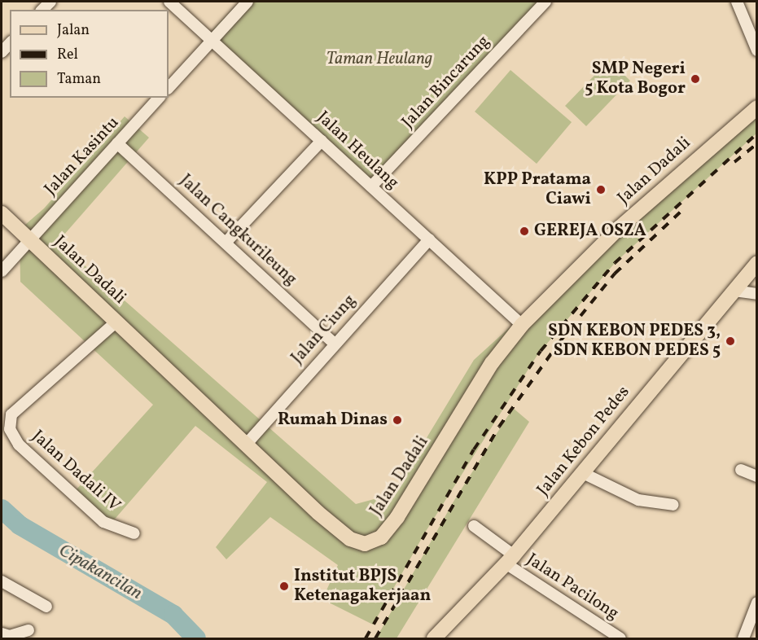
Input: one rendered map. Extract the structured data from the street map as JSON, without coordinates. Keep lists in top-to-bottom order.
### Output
{
  "streets": {
    "main road": ["Jalan Dadali", "Jalan Kebon Pedes"],
    "street": [
      "Jalan Bincarung",
      "Jalan Heulang",
      "Jalan Kasintu",
      "Jalan Cangkurileung",
      "Jalan Ciung",
      "Jalan Dadali IV",
      "Jalan Pacilong"
    ]
  },
  "crossings": [
    ["Jalan Bincarung", "Jalan Heulang"],
    ["Jalan Heulang", "Jalan Dadali"],
    ["Jalan Heulang", "Jalan Ciung"],
    ["Jalan Kasintu", "Jalan Dadali"],
    ["Jalan Kasintu", "Jalan Cangkurileung"],
    ["Jalan Dadali", "Jalan Ciung"],
    ["Jalan Dadali", "Jalan Dadali IV"],
    ["Jalan Cangkurileung", "Jalan Ciung"],
    ["Jalan Kebon Pedes", "Jalan Pacilong"]
  ],
  "water": ["Cipakancilan"],
  "parks": ["Taman Heulang"],
  "places": [
    "SMP Negeri 5 Kota Bogor",
    "KPP Pratama Ciawi",
    "GEREJA OSZA",
    "SDN KEBON PEDES 3, SDN KEBON PEDES 5",
    "Rumah Dinas",
    "Institut BPJS Ketenagakerjaan"
  ],
  "legend": ["Jalan", "Rel", "Taman"]
}
